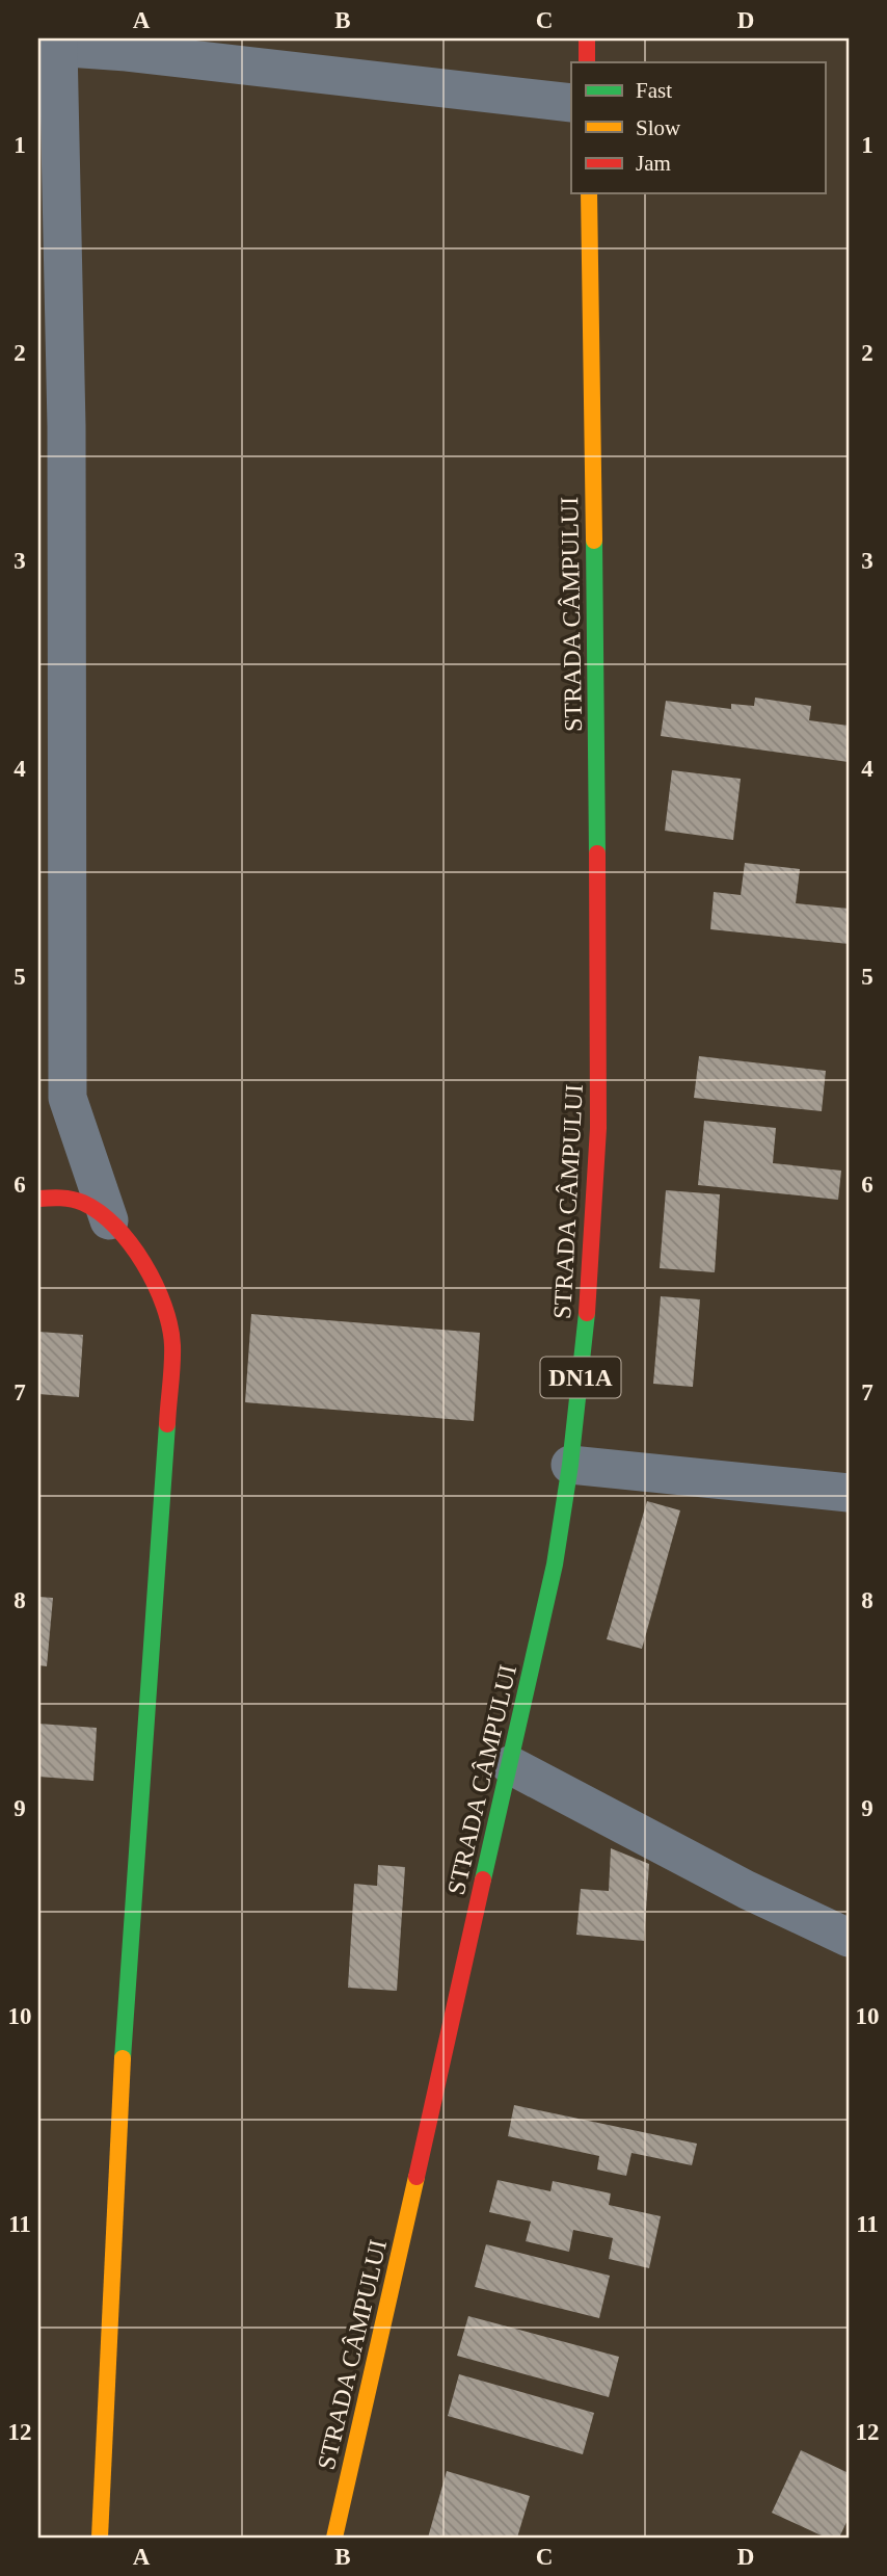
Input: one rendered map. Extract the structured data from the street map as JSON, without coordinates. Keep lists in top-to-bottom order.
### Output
{
  "streets": {
    "main road": ["STRADA CÂMPULUI", "DN1A"]
  },
  "legend": ["Fast", "Slow", "Jam"],
  "grid": {
    "columns": [
      "A",
      "B",
      "C",
      "D"
    ],
    "rows": [
      "1",
      "2",
      "3",
      "4",
      "5",
      "6",
      "7",
      "8",
      "9",
      "10",
      "11",
      "12"
    ]
  }
}
